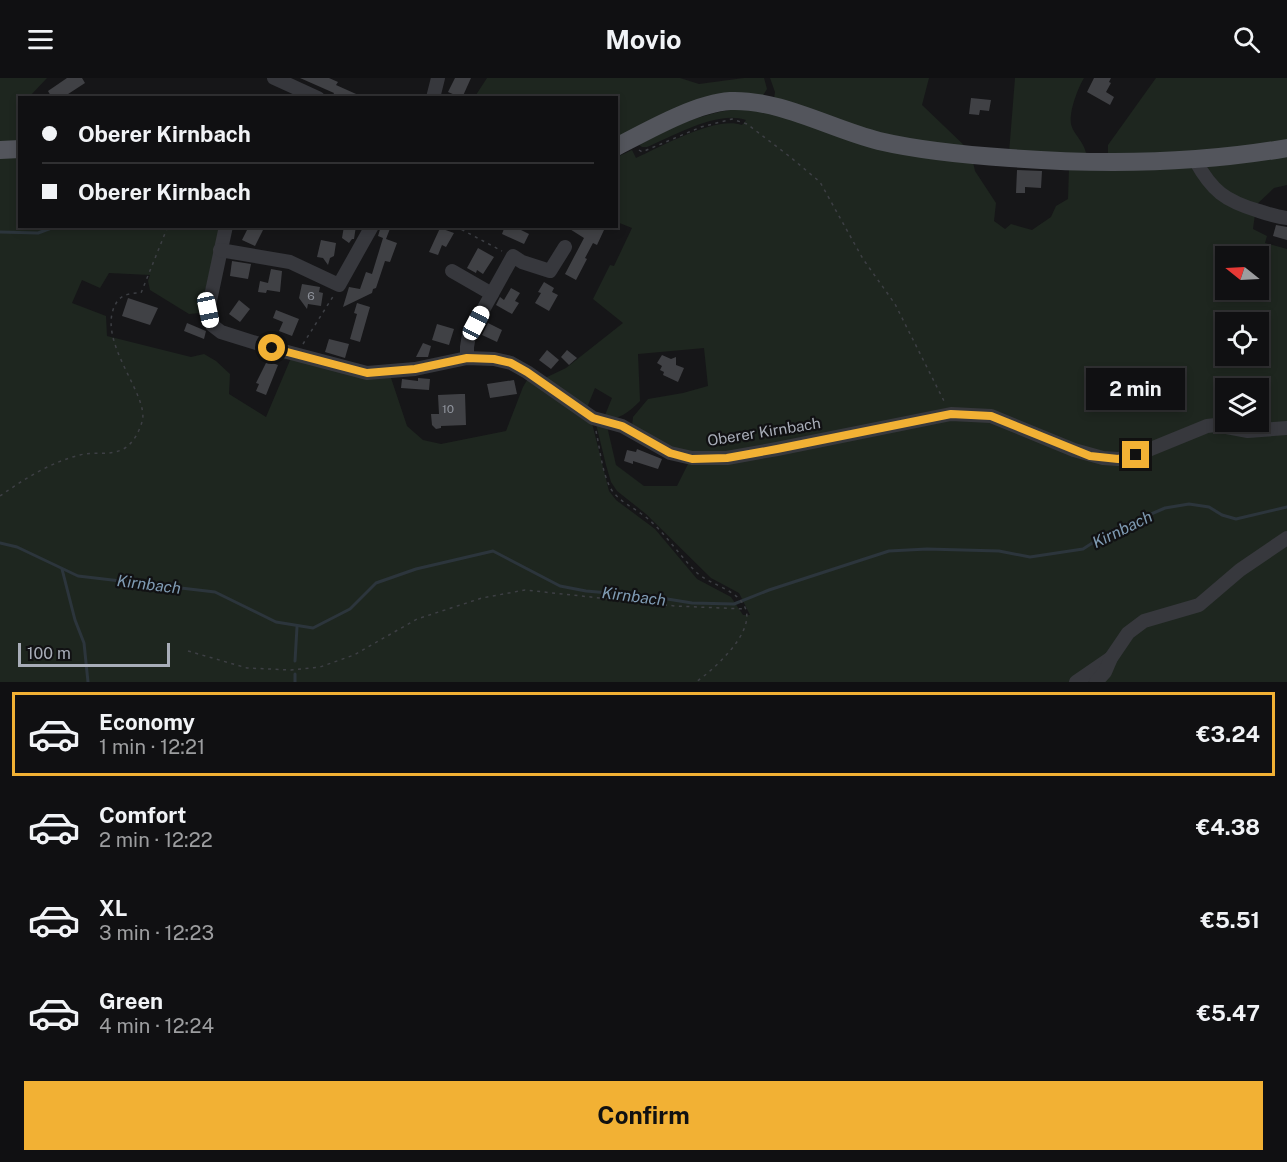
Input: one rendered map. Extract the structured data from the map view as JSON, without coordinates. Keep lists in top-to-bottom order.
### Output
{
  "streets": {
    "street": ["Oberer Kirnbach"]
  },
  "water": ["Kirnbach"],
  "house_numbers": ["6", "10"],
  "scale_bar": "100 m",
  "north": "left",
  "page": {
    "header": "Movio",
    "banner": ["Oberer Kirnbach", "Oberer Kirnbach"],
    "bubble": "2 min",
    "scale": "100 m",
    "list": [
      {
        "name": "Economy",
        "note": "1 min · 12:21",
        "value": "€3.24"
      },
      {
        "name": "Comfort",
        "note": "2 min · 12:22",
        "value": "€4.38"
      },
      {
        "name": "XL",
        "note": "3 min · 12:23",
        "value": "€5.51"
      },
      {
        "name": "Green",
        "note": "4 min · 12:24",
        "value": "€5.47"
      }
    ],
    "buttons": "Confirm"
  }
}
